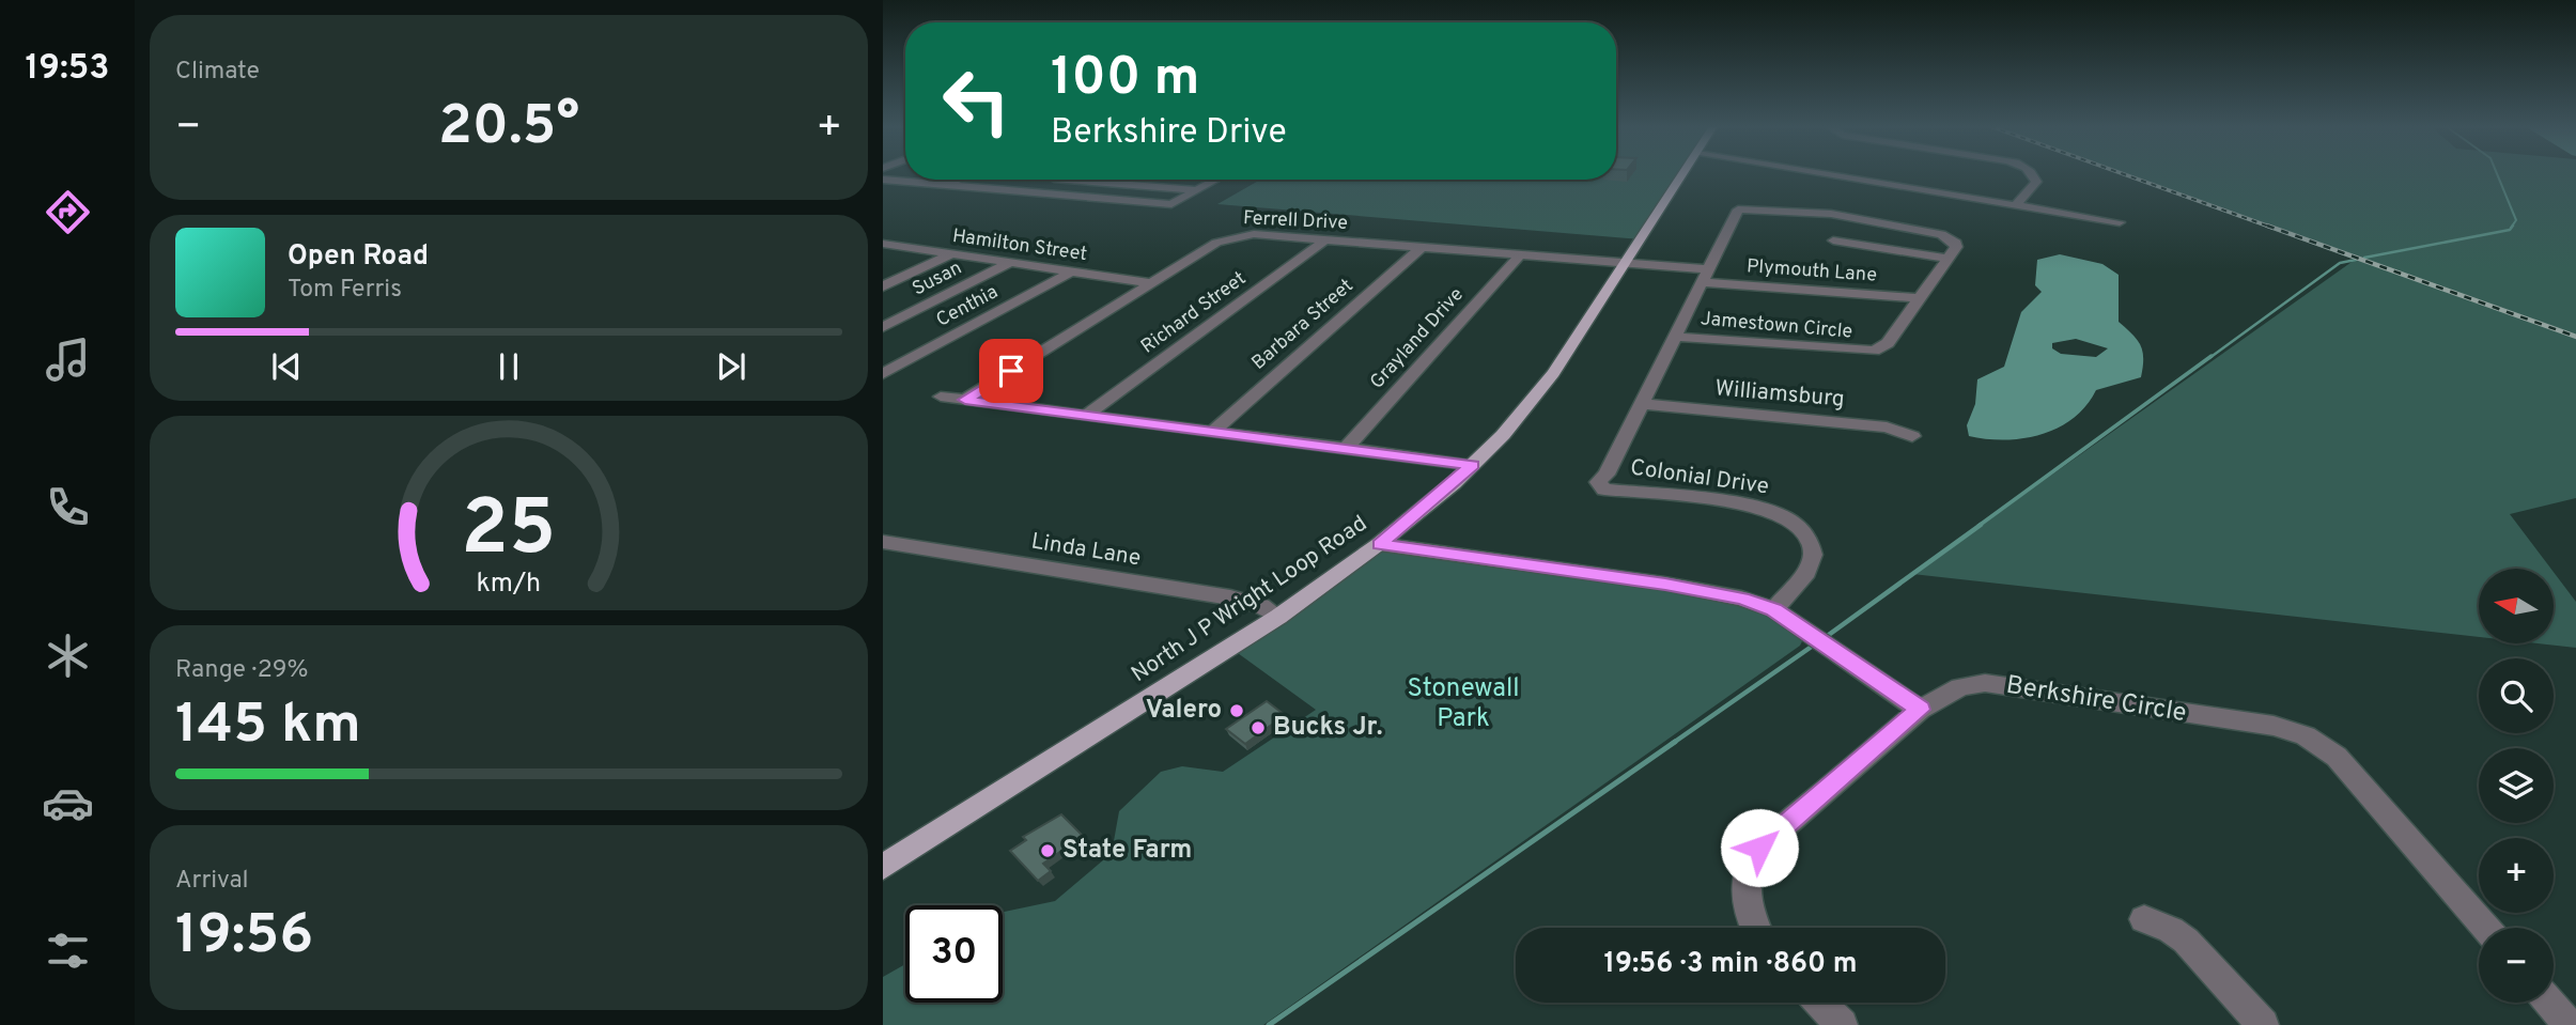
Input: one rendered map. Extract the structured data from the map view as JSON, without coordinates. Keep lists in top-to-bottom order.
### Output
{
  "streets": {
    "main road": ["North J P Wright Loop Road"],
    "street": [
      "Ferrell Drive",
      "Hamilton Street",
      "Plymouth Lane",
      "Susan",
      "Centhia",
      "Richard Street",
      "Barbara Street",
      "Jamestown Circle",
      "Grayland Drive",
      "Williamsburg",
      "Colonial Drive",
      "Linda Lane",
      "Berkshire Circle"
    ]
  },
  "crossings": [
    ["Ferrell Drive", "Hamilton Street"],
    ["Ferrell Drive", "Richard Street"],
    ["Ferrell Drive", "Barbara Street"],
    ["Ferrell Drive", "Grayland Drive"],
    ["Ferrell Drive", "North J P Wright Loop Road"],
    ["Hamilton Street", "Susan"],
    ["Hamilton Street", "Centhia"],
    ["Plymouth Lane", "Jamestown Circle"],
    ["Plymouth Lane", "Colonial Drive"],
    ["Jamestown Circle", "Colonial Drive"],
    ["Williamsburg", "Colonial Drive"],
    ["Linda Lane", "North J P Wright Loop Road"]
  ],
  "parks": ["Stonewall Park"],
  "places": ["Valero", "Bucks Jr.", "State Farm"],
  "north": "left",
  "page": {
    "tabs": "19:53",
    "tile": [
      "Climate",
      ["Range · 29%", "145 km"],
      ["Arrival", "19:56"]
    ],
    "turn": ["100 m", "Berkshire Drive"],
    "heat": ["−", "20.5°", "+"],
    "song": ["Open Road", "Tom Ferris"],
    "map_buttons": ["+", "−"],
    "limit": "30",
    "trip": "19:56 · 3 min · 860 m",
    "gauge": ["25", "km/h"]
  }
}
